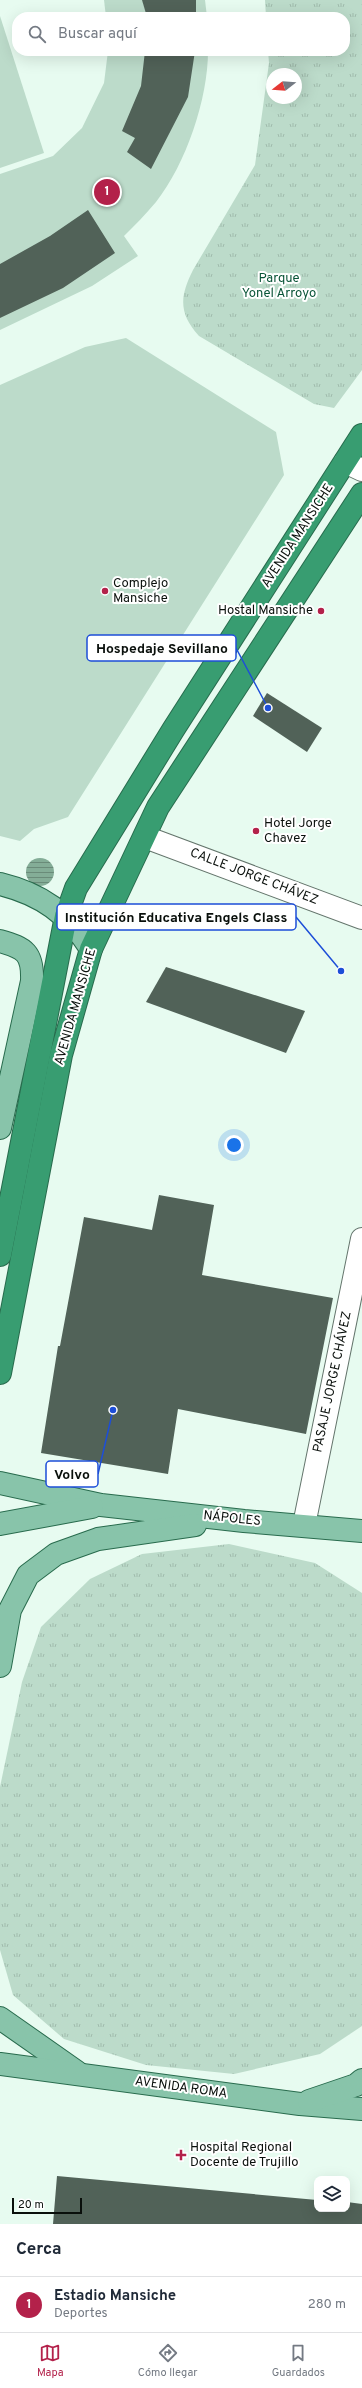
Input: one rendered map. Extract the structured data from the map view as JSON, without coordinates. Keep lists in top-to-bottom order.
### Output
{
  "streets": {
    "highway": ["AVENIDA MANSICHE"],
    "main road": ["NÁPOLES", "AVENIDA ROMA"],
    "street": ["CALLE JORGE CHÁVEZ", "PASAJE JORGE CHÁVEZ"]
  },
  "crossings": [
    ["AVENIDA MANSICHE", "CALLE JORGE CHÁVEZ"],
    ["PASAJE JORGE CHÁVEZ", "NÁPOLES"]
  ],
  "parks": ["Parque Yonel Arroyo"],
  "places": {
    "other": [
      "Complejo Mansiche",
      "Hostal Mansiche",
      "Hospedaje Sevillano",
      "Hotel Jorge Chavez",
      "Institución Educativa Engels Class",
      "Volvo"
    ],
    "health": ["Hospital Regional Docente de Trujillo"]
  },
  "scale_bar": "20 m",
  "north": "left",
  "page": {
    "search": "Buscar aquí",
    "pins": "1",
    "scale": "20 m",
    "heading": "Cerca",
    "list": [
      {
        "mark": "1",
        "name": "Estadio Mansiche",
        "note": "Deportes",
        "value": "280 m"
      }
    ],
    "nav": ["Mapa", "Cómo llegar", "Guardados"]
  }
}
